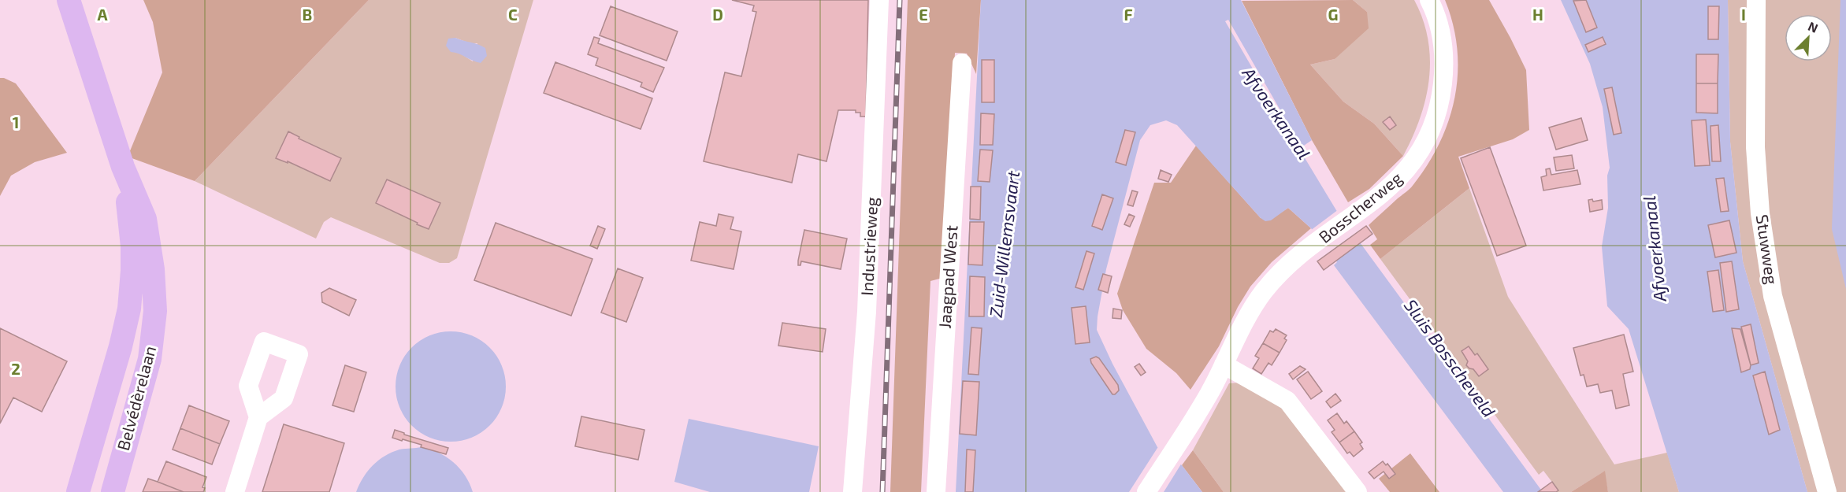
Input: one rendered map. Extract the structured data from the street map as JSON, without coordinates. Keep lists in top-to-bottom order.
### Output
{
  "streets": {
    "main road": ["Belvédèrelaan"],
    "street": [
      "Bosscherweg",
      "Industrieweg",
      "Stuwweg",
      "Jaagpad West"
    ]
  },
  "water": ["Afvoerkanaal", "Zuid-Willemsvaart", "Sluis Bosscheveld"],
  "north": "top right",
  "grid": {
    "columns": [
      "A",
      "B",
      "C",
      "D",
      "E",
      "F",
      "G",
      "H",
      "I"
    ],
    "rows": ["1", "2"]
  }
}
